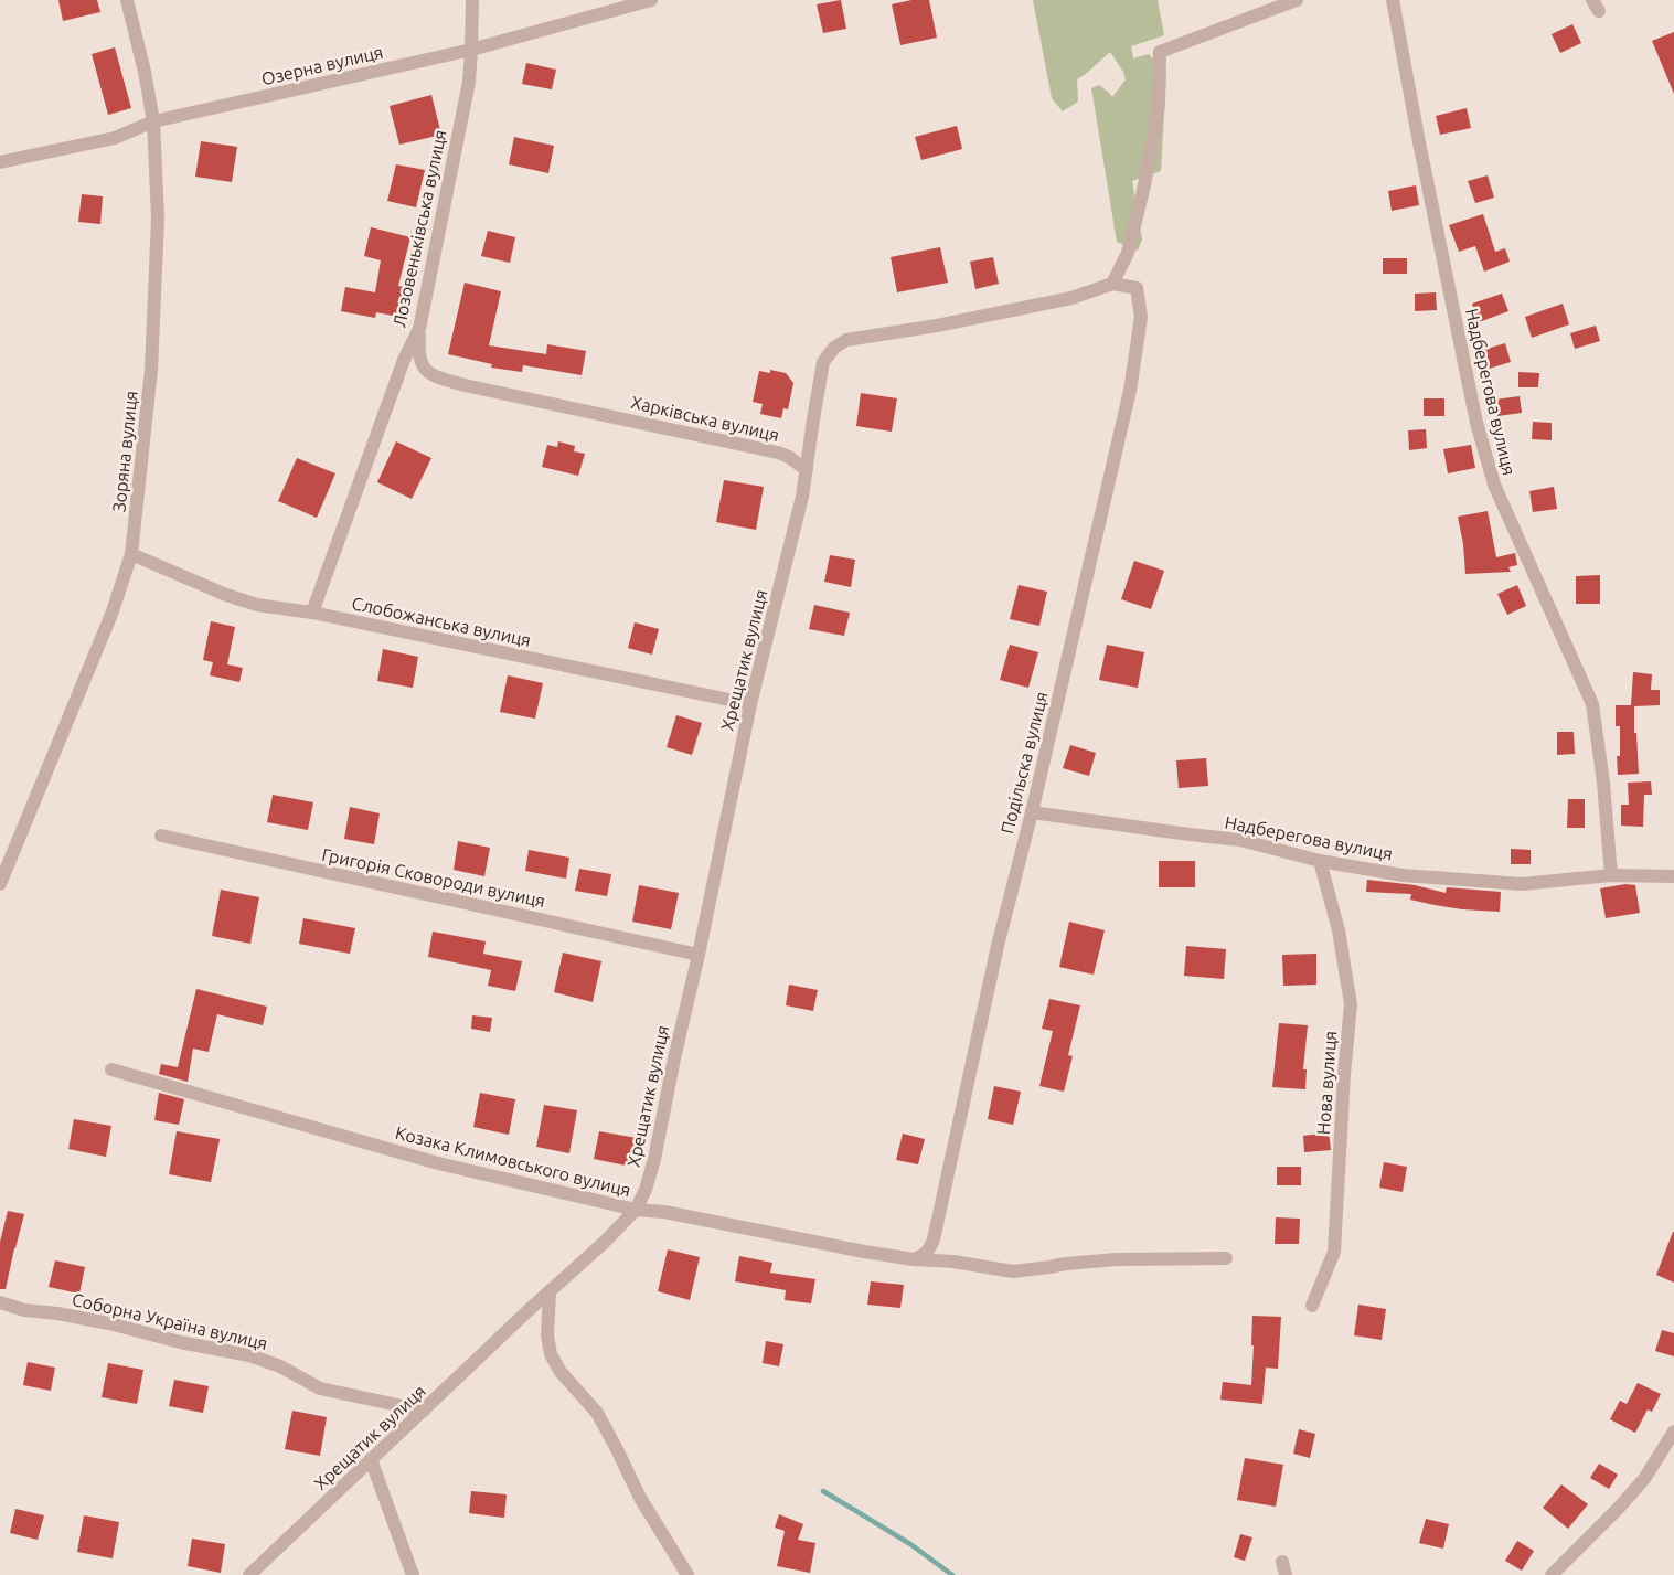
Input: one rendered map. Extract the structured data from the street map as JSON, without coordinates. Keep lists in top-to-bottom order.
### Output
{
  "streets": {
    "street": [
      "Озерна вулиця",
      "Лозовеньківська вулиця",
      "Надберегова вулиця",
      "Харківська вулиця",
      "Зоряна вулиця",
      "Слобожанська вулиця",
      "Хрещатик вулиця",
      "Подільска вулиця",
      "Григорія Сковороди вулиця",
      "Нова вулиця",
      "Козака Климовського вулиця",
      "Соборна Україна вулиця"
    ]
  },
  "crossings": [
    ["Озерна вулиця", "Лозовеньківська вулиця"],
    ["Озерна вулиця", "Зоряна вулиця"],
    ["Лозовеньківська вулиця", "Харківська вулиця"],
    ["Лозовеньківська вулиця", "Слобожанська вулиця"],
    ["Надберегова вулиця", "Подільска вулиця"],
    ["Надберегова вулиця", "Нова вулиця"],
    ["Харківська вулиця", "Хрещатик вулиця"],
    ["Зоряна вулиця", "Слобожанська вулиця"],
    ["Слобожанська вулиця", "Хрещатик вулиця"],
    ["Хрещатик вулиця", "Григорія Сковороди вулиця"],
    ["Хрещатик вулиця", "Козака Климовського вулиця"],
    ["Хрещатик вулиця", "Соборна Україна вулиця"],
    ["Подільска вулиця", "Козака Климовського вулиця"]
  ]
}
